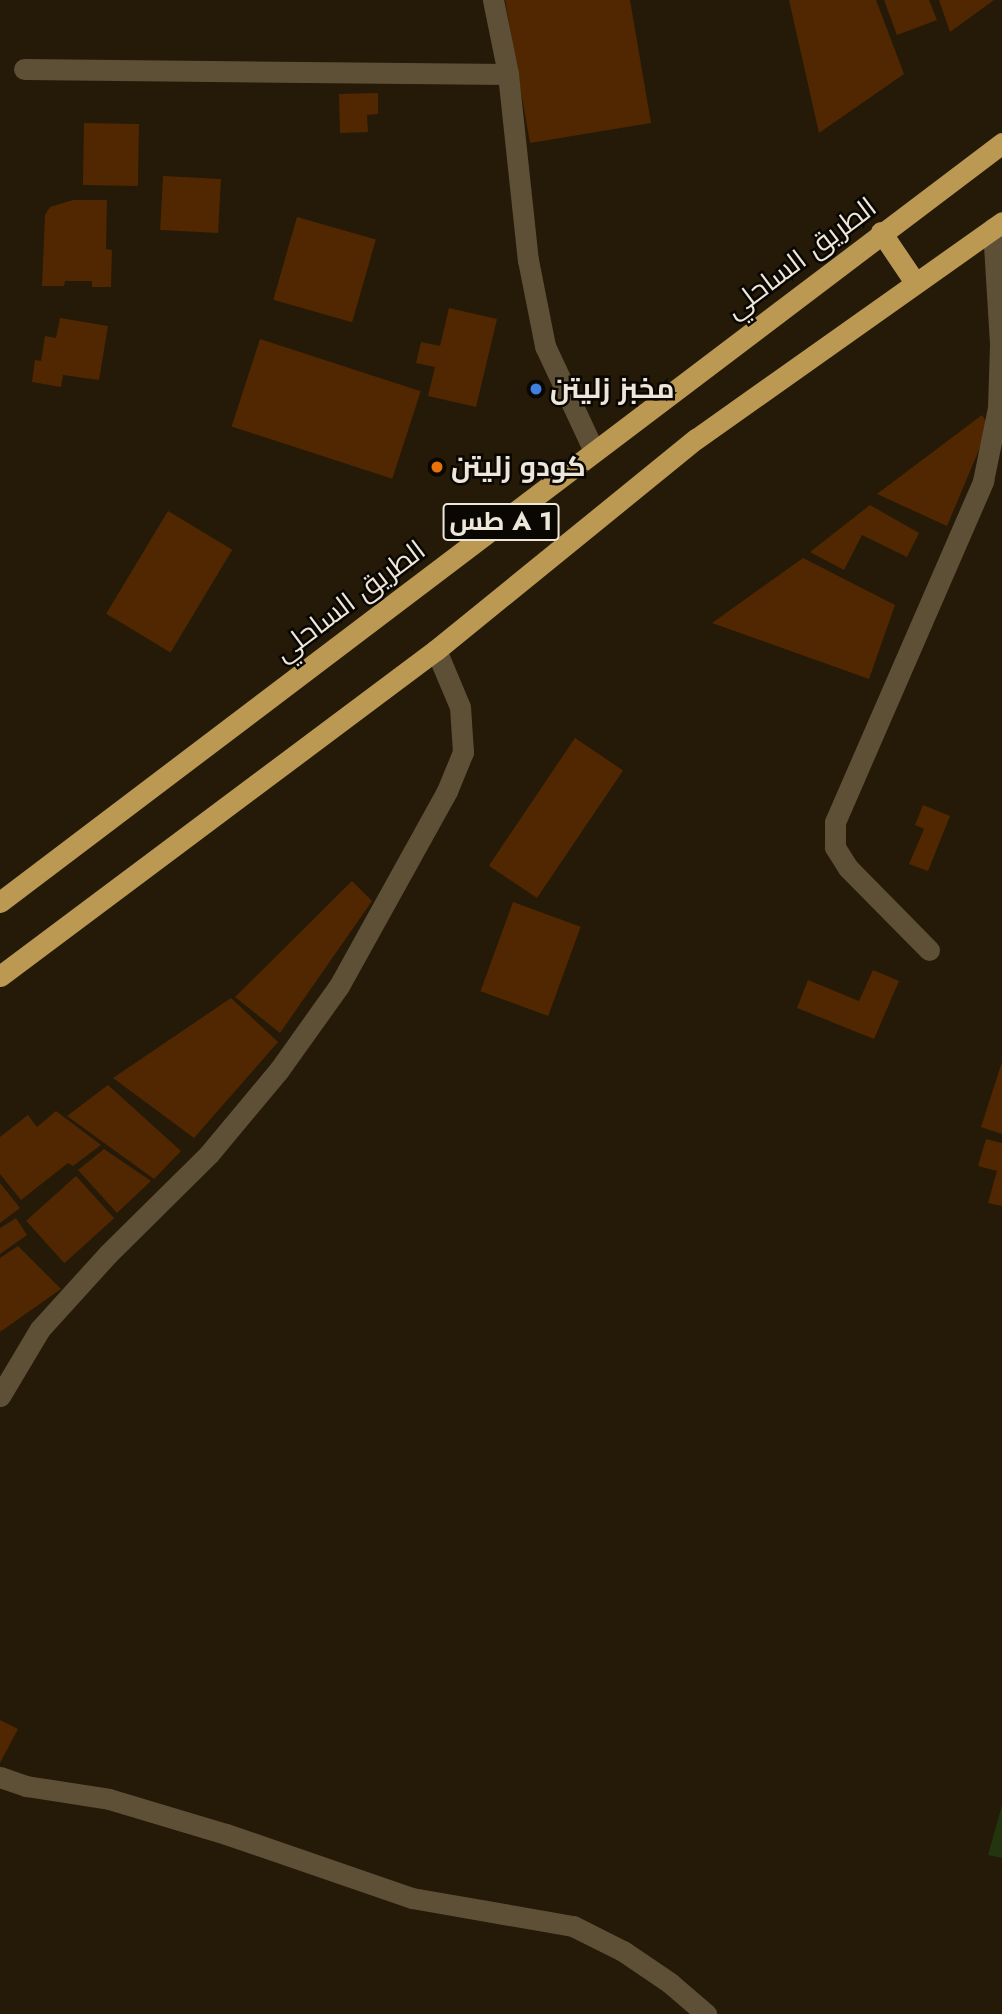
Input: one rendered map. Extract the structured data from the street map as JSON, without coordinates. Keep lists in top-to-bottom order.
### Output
{
  "streets": {
    "highway": ["الطريق الساحلي", "طس A 1"]
  },
  "places": ["مخبز زليتن", "كودو زليتن"]
}
